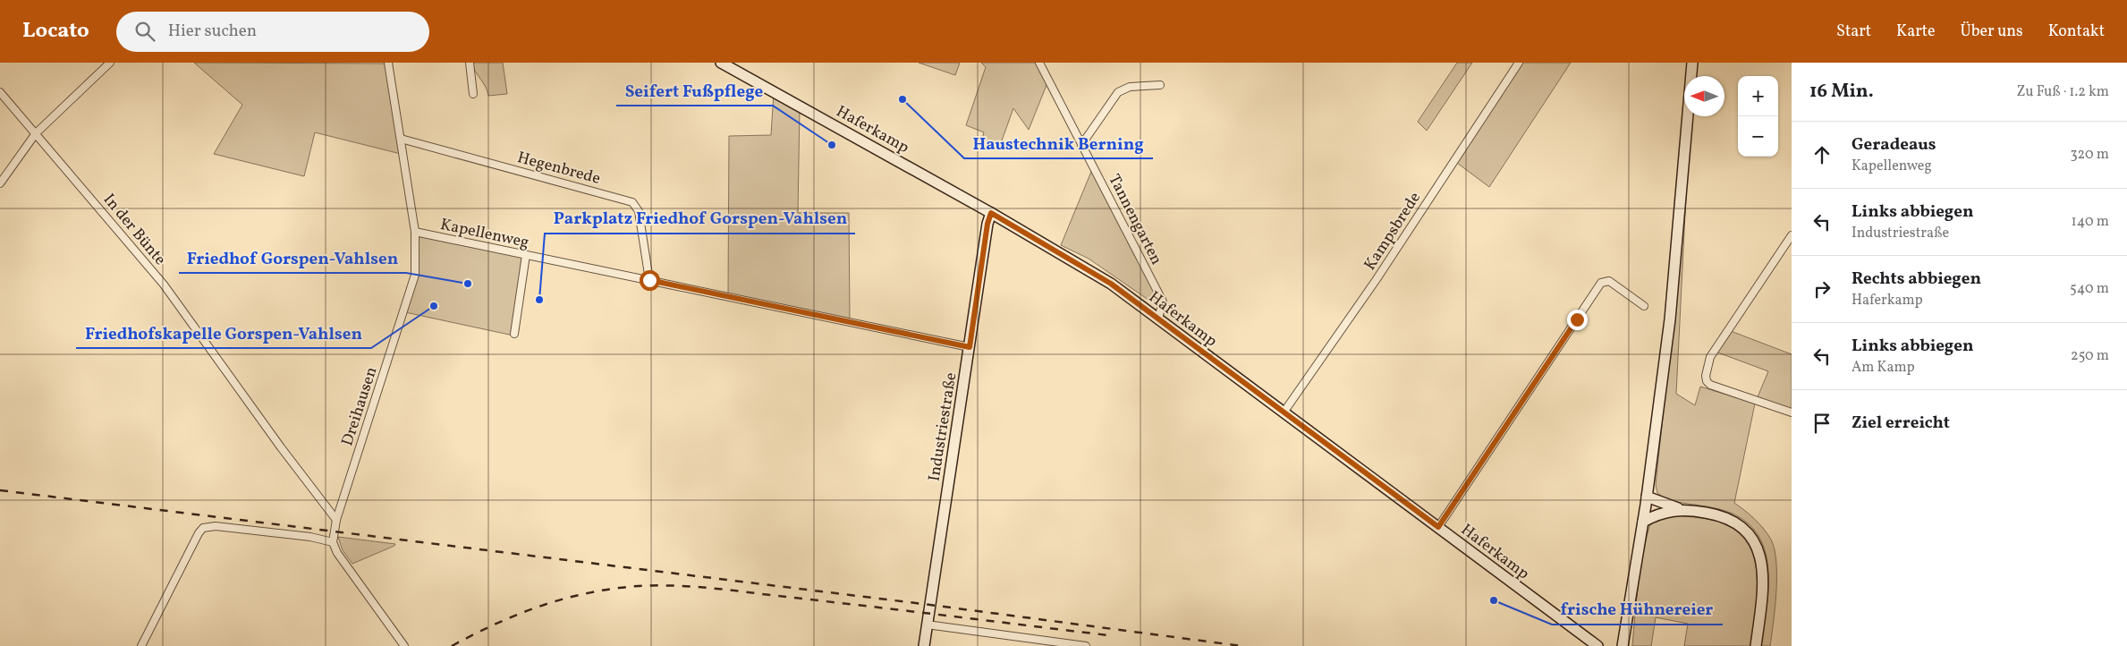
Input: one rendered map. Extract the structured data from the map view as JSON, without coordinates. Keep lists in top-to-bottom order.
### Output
{
  "streets": {
    "street": [
      "Haferkamp",
      "Hegenbrede",
      "Tannengarten",
      "In der Bünte",
      "Kampsbrede",
      "Kapellenweg",
      "Dreihausen",
      "Industriestraße"
    ]
  },
  "crossings": [
    ["Haferkamp", "Tannengarten"],
    ["Haferkamp", "Kampsbrede"],
    ["Haferkamp", "Industriestraße"],
    ["Hegenbrede", "Kapellenweg"],
    ["Hegenbrede", "Dreihausen"],
    ["In der Bünte", "Dreihausen"],
    ["Kapellenweg", "Dreihausen"],
    ["Kapellenweg", "Industriestraße"]
  ],
  "places": [
    "Haustechnik Berning",
    "Seifert Fußpflege",
    "Friedhof Gorspen-Vahlsen",
    "Parkplatz Friedhof Gorspen-Vahlsen",
    "Friedhofskapelle Gorspen-Vahlsen",
    "frische Hühnereier"
  ],
  "north": "left",
  "page": {
    "header": "Locato",
    "search": "Hier suchen",
    "nav": [
      "Start",
      "Karte",
      "Über uns",
      "Kontakt"
    ],
    "heading": ["16 Min.", "Zu Fuß · 1.2 km"],
    "map_buttons": ["+", "−"],
    "list": [
      ["Geradeaus", "Kapellenweg", "320 m"],
      ["Links abbiegen", "Industriestraße", "140 m"],
      ["Rechts abbiegen", "Haferkamp", "540 m"],
      ["Links abbiegen", "Am Kamp", "250 m"],
      "Ziel erreicht"
    ]
  }
}
